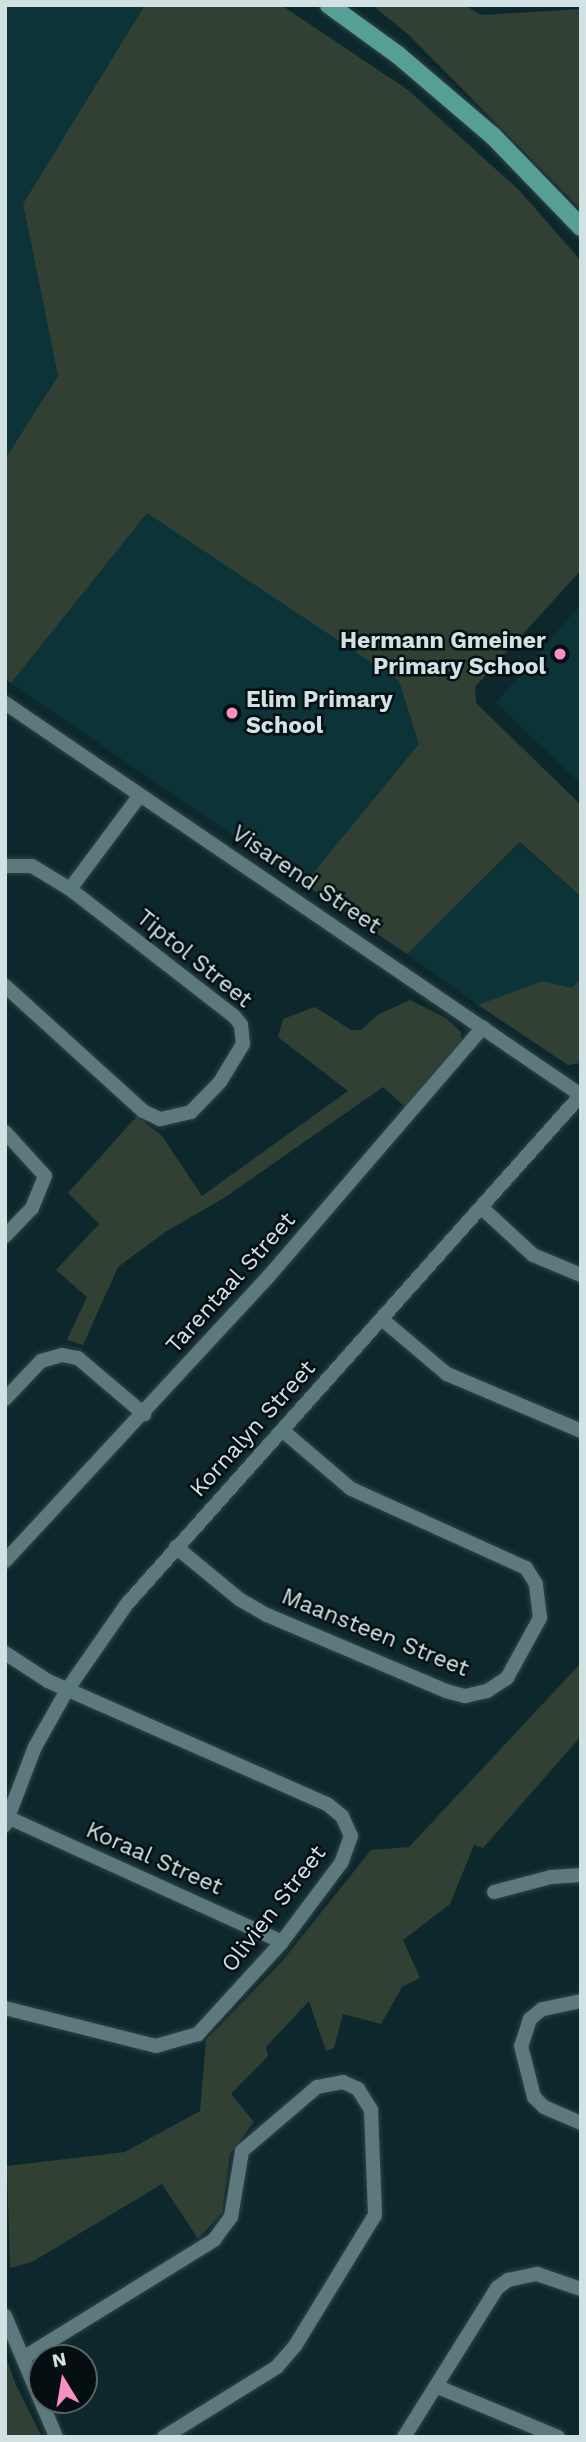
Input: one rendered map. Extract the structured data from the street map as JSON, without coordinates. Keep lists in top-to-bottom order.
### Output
{
  "streets": {
    "street": [
      "Visarend Street",
      "Tiptol Street",
      "Tarentaal Street",
      "Kornalyn Street",
      "Maansteen Street",
      "Koraal Street",
      "Olivien Street"
    ]
  },
  "crossings": [
    ["Visarend Street", "Tarentaal Street"],
    ["Visarend Street", "Kornalyn Street"],
    ["Kornalyn Street", "Maansteen Street"],
    ["Kornalyn Street", "Koraal Street"],
    ["Kornalyn Street", "Olivien Street"],
    ["Koraal Street", "Olivien Street"]
  ],
  "places": ["Hermann Gmeiner Primary School", "Elim Primary School"],
  "north": "top"
}
